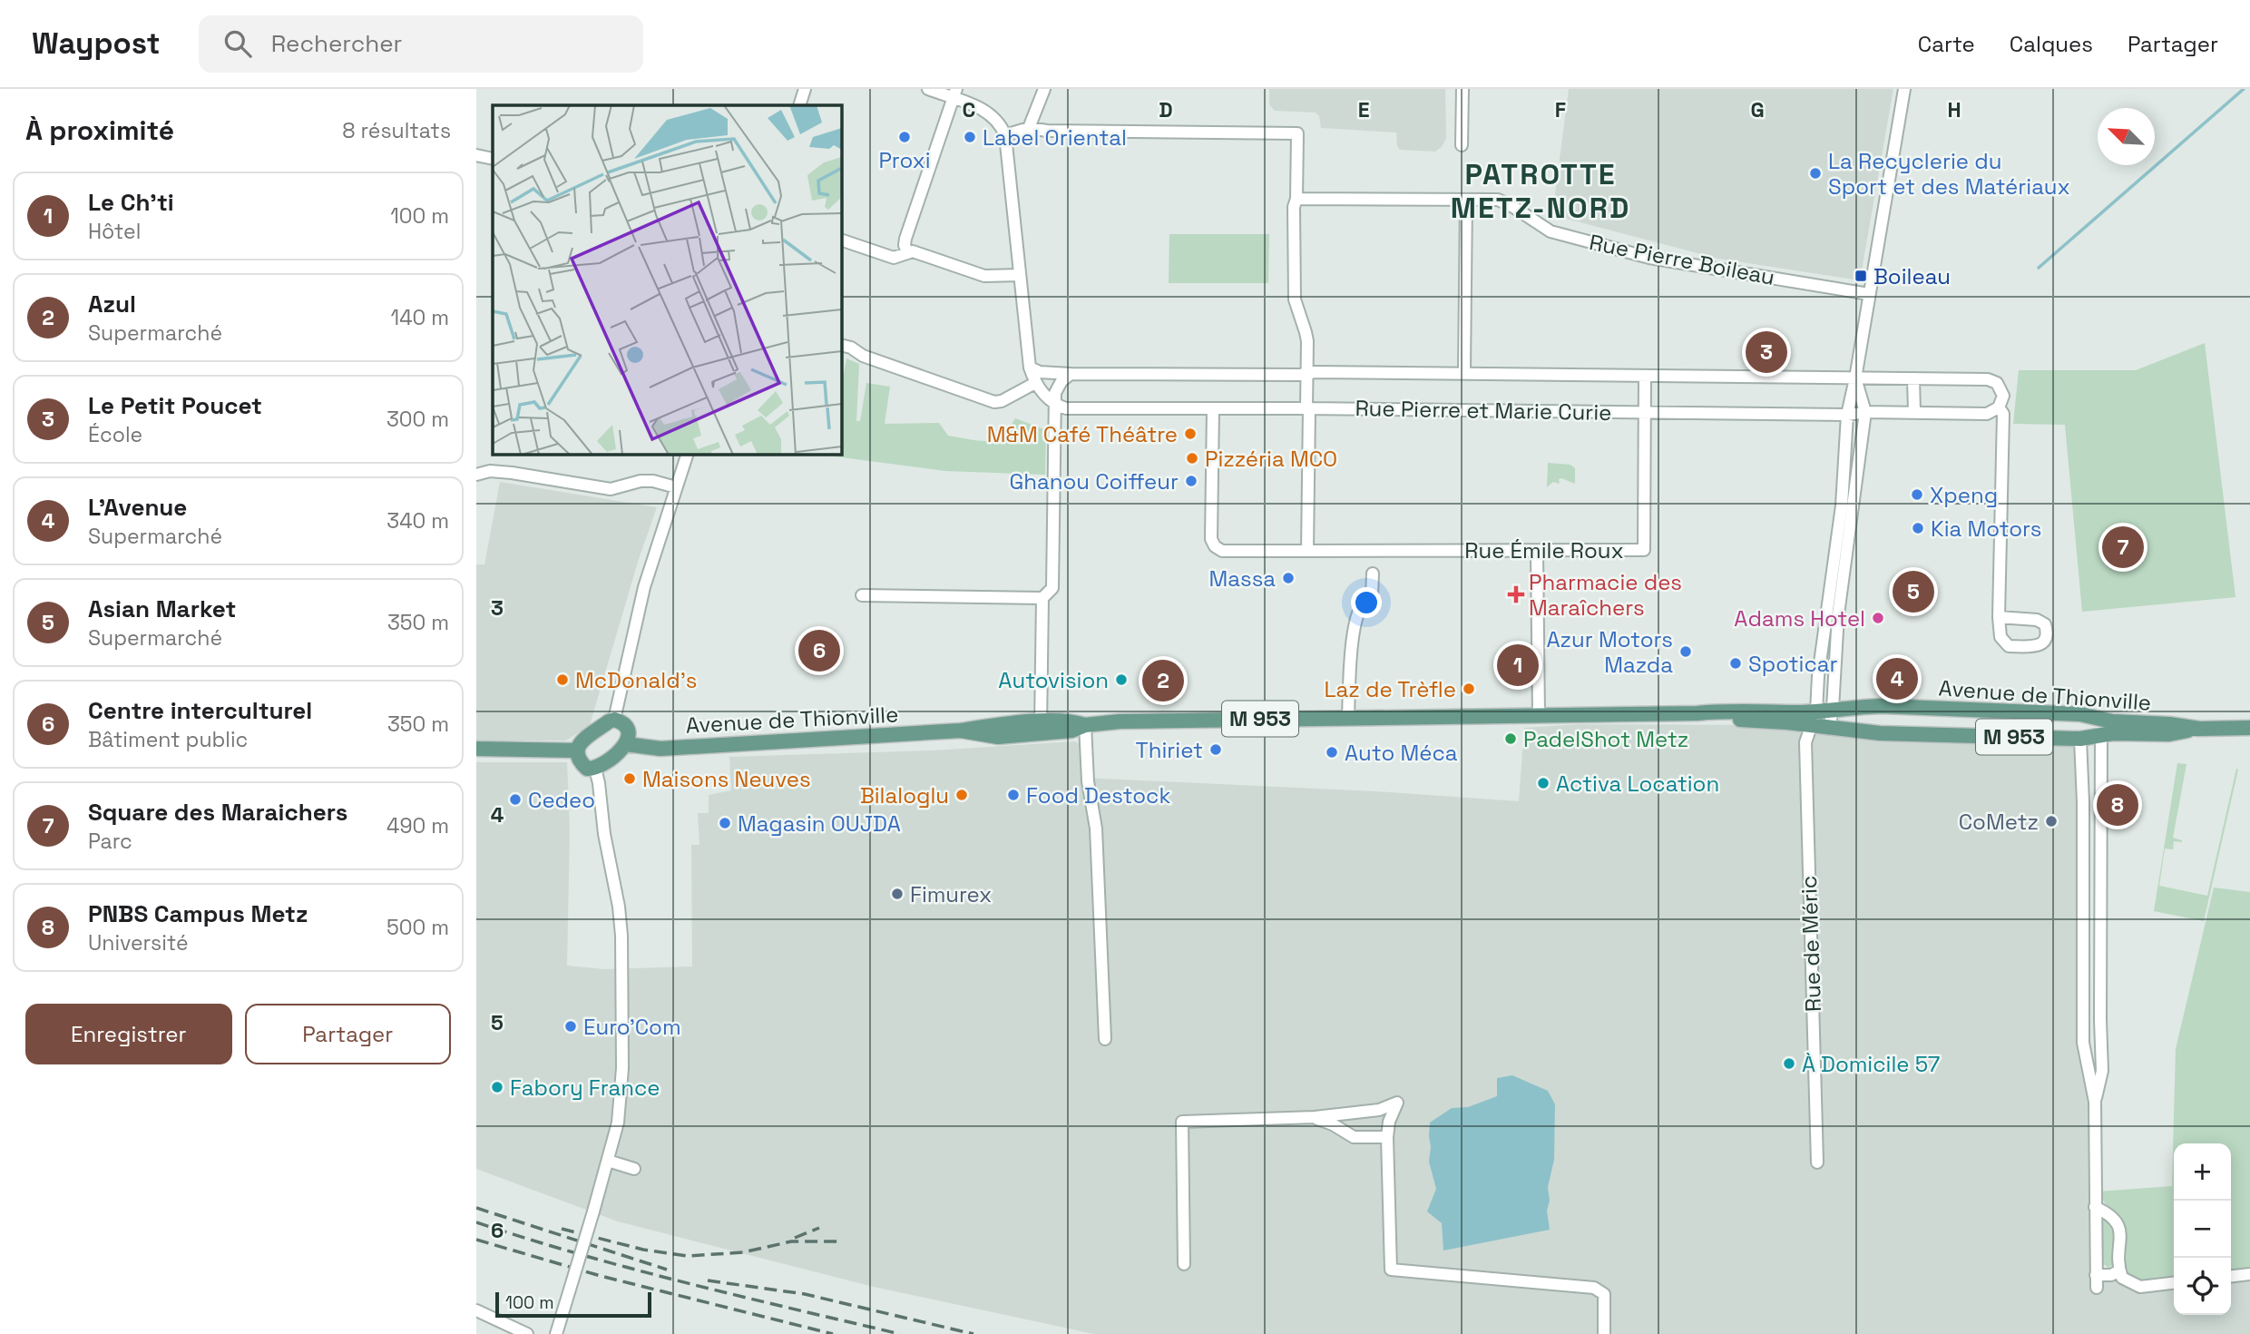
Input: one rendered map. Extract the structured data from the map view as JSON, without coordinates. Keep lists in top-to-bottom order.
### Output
{
  "streets": {
    "main road": ["Avenue de Thionville", "M 953"],
    "street": [
      "Rue Pierre Boileau",
      "Rue Pierre et Marie Curie",
      "Rue Émile Roux",
      "Rue de Méric"
    ]
  },
  "crossings": [
    ["Rue Pierre et Marie Curie", "Rue Émile Roux"],
    ["Avenue de Thionville", "Rue de Méric"]
  ],
  "districts": ["PATROTTE METZ-NORD"],
  "places": {
    "other": [
      "Proxi",
      "Label Oriental",
      "La Recyclerie du Sport et des Matériaux",
      "M&M Café Théâtre",
      "Pizzéria MCO",
      "Ghanou Coiffeur",
      "Xpeng",
      "Kia Motors",
      "Massa",
      "Adams Hotel",
      "Azur Motors Mazda",
      "Spoticar",
      "McDonald's",
      "Autovision",
      "Laz de Trèfle",
      "PadelShot Metz",
      "Thiriet",
      "Auto Méca",
      "Maisons Neuves",
      "Activa Location",
      "Bilaloglu",
      "Food Destock",
      "Cedeo",
      "CoMetz",
      "Magasin OUJDA",
      "Fimurex",
      "Euro'Com",
      "À Domicile 57",
      "Fabory France"
    ],
    "transit": ["Boileau"],
    "health": ["Pharmacie des Maraîchers"]
  },
  "scale_bar": "100 m",
  "north": "top left",
  "page": {
    "header": "Waypost",
    "search": "Rechercher",
    "nav": ["Carte", "Calques", "Partager"],
    "heading": ["À proximité", "8 résultats"],
    "list": [
      {
        "mark": "1",
        "name": "Le Ch'ti",
        "note": "Hôtel",
        "value": "100 m"
      },
      {
        "mark": "2",
        "name": "Azul",
        "note": "Supermarché",
        "value": "140 m"
      },
      {
        "mark": "3",
        "name": "Le Petit Poucet",
        "note": "École",
        "value": "300 m"
      },
      {
        "mark": "4",
        "name": "L'Avenue",
        "note": "Supermarché",
        "value": "340 m"
      },
      {
        "mark": "5",
        "name": "Asian Market",
        "note": "Supermarché",
        "value": "350 m"
      },
      {
        "mark": "6",
        "name": "Centre interculturel",
        "note": "Bâtiment public",
        "value": "350 m"
      },
      {
        "mark": "7",
        "name": "Square des Maraichers",
        "note": "Parc",
        "value": "490 m"
      },
      {
        "mark": "8",
        "name": "PNBS Campus Metz",
        "note": "Université",
        "value": "500 m"
      }
    ],
    "pins": [
      "3",
      "7",
      "5",
      "6",
      "1",
      "4",
      "2",
      "8"
    ],
    "buttons": ["Enregistrer", "Partager"],
    "map_buttons": ["+", "−"],
    "scale": "100 m"
  },
  "grid": {
    "columns": [
      "C",
      "D",
      "E",
      "F",
      "G",
      "H"
    ],
    "rows": [
      "3",
      "4",
      "5",
      "6"
    ]
  }
}
